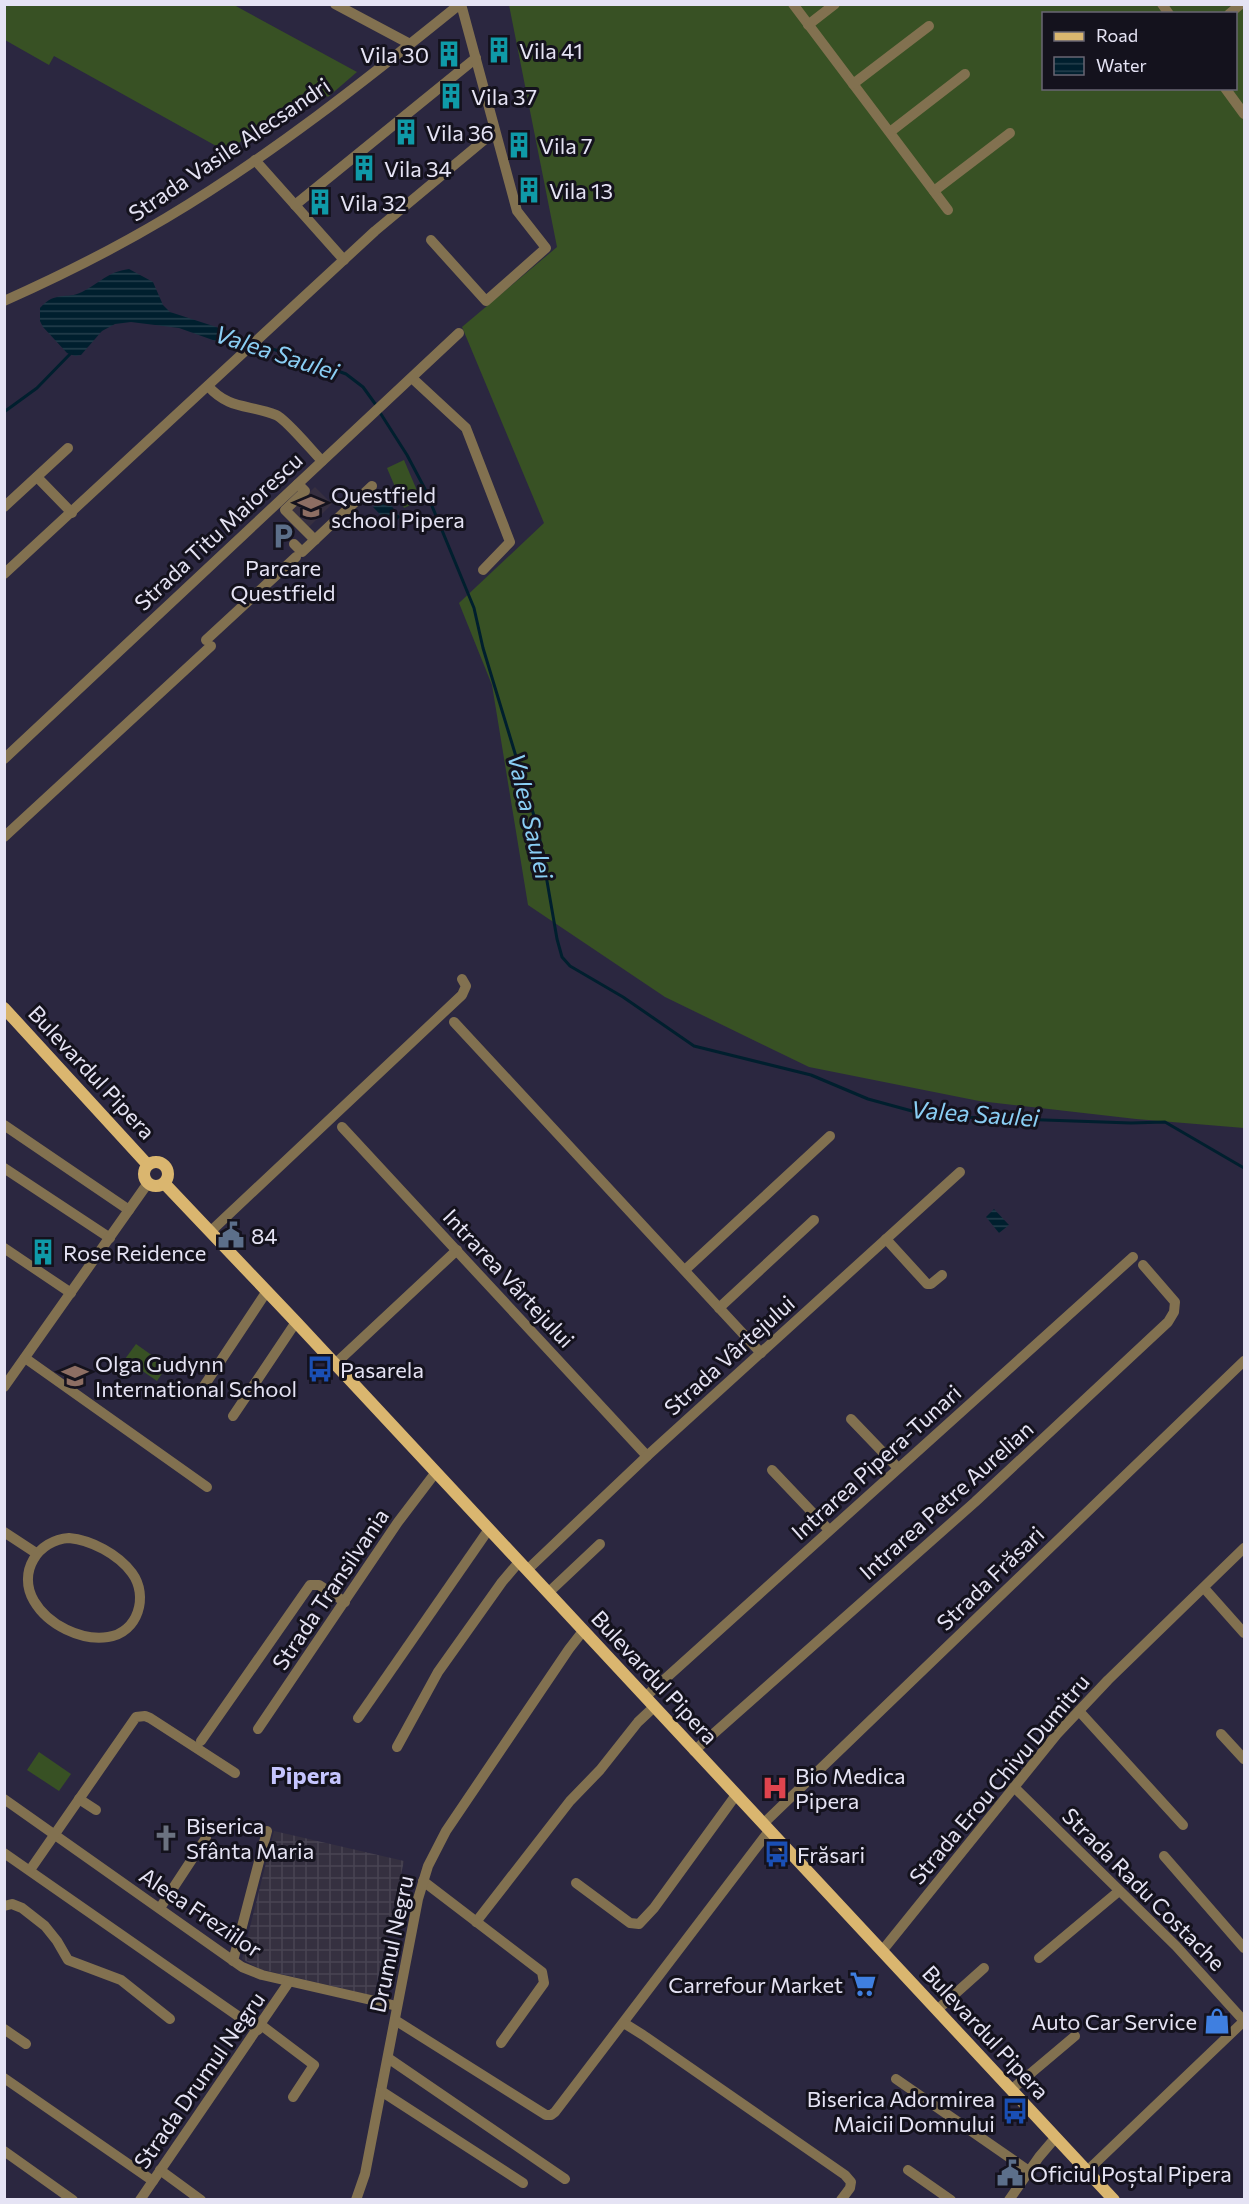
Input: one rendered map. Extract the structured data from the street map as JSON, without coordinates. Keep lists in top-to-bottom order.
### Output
{
  "streets": {
    "main road": ["Bulevardul Pipera"],
    "street": [
      "Strada Vasile Alecsandri",
      "Strada Titu Maiorescu",
      "Intrarea Vârtejului",
      "Strada Vârtejului",
      "Intrarea Pipera-Tunari",
      "Intrarea Petre Aurelian",
      "Strada Frăsari",
      "Strada Transilvania",
      "Strada Erou Chivu Dumitru",
      "Strada Radu Costache",
      "Aleea Freziilor",
      "Drumul Negru",
      "Strada Drumul Negru"
    ]
  },
  "crossings": [
    ["Bulevardul Pipera", "Strada Vârtejului"],
    ["Bulevardul Pipera", "Intrarea Pipera-Tunari"],
    ["Bulevardul Pipera", "Intrarea Petre Aurelian"],
    ["Bulevardul Pipera", "Strada Frăsari"],
    ["Bulevardul Pipera", "Strada Transilvania"],
    ["Bulevardul Pipera", "Strada Erou Chivu Dumitru"],
    ["Bulevardul Pipera", "Drumul Negru"],
    ["Intrarea Vârtejului", "Strada Vârtejului"],
    ["Strada Frăsari", "Drumul Negru"],
    ["Strada Erou Chivu Dumitru", "Strada Radu Costache"],
    ["Aleea Freziilor", "Drumul Negru"],
    ["Aleea Freziilor", "Strada Drumul Negru"]
  ],
  "districts": ["Pipera"],
  "water": ["Valea Saulei"],
  "places": {
    "building": [
      "Vila 41",
      "Vila 30",
      "Vila 37",
      "Vila 36",
      "Vila 7",
      "Vila 34",
      "Vila 13",
      "Vila 32",
      "Rose Reidence"
    ],
    "school or university": ["Questfield school Pipera", "Olga Gudynn International School"],
    "parking": ["Parcare Questfield"],
    "public building": ["84", "Oficiul Poștal Pipera"],
    "bus stop": ["Pasarela", "Frăsari", "Biserica Adormirea Maicii Domnului"],
    "hospital": ["Bio Medica Pipera"],
    "church": ["Biserica Sfânta Maria"],
    "supermarket": ["Carrefour Market"],
    "shop": ["Auto Car Service"]
  },
  "legend": ["Road", "Water"]
}
